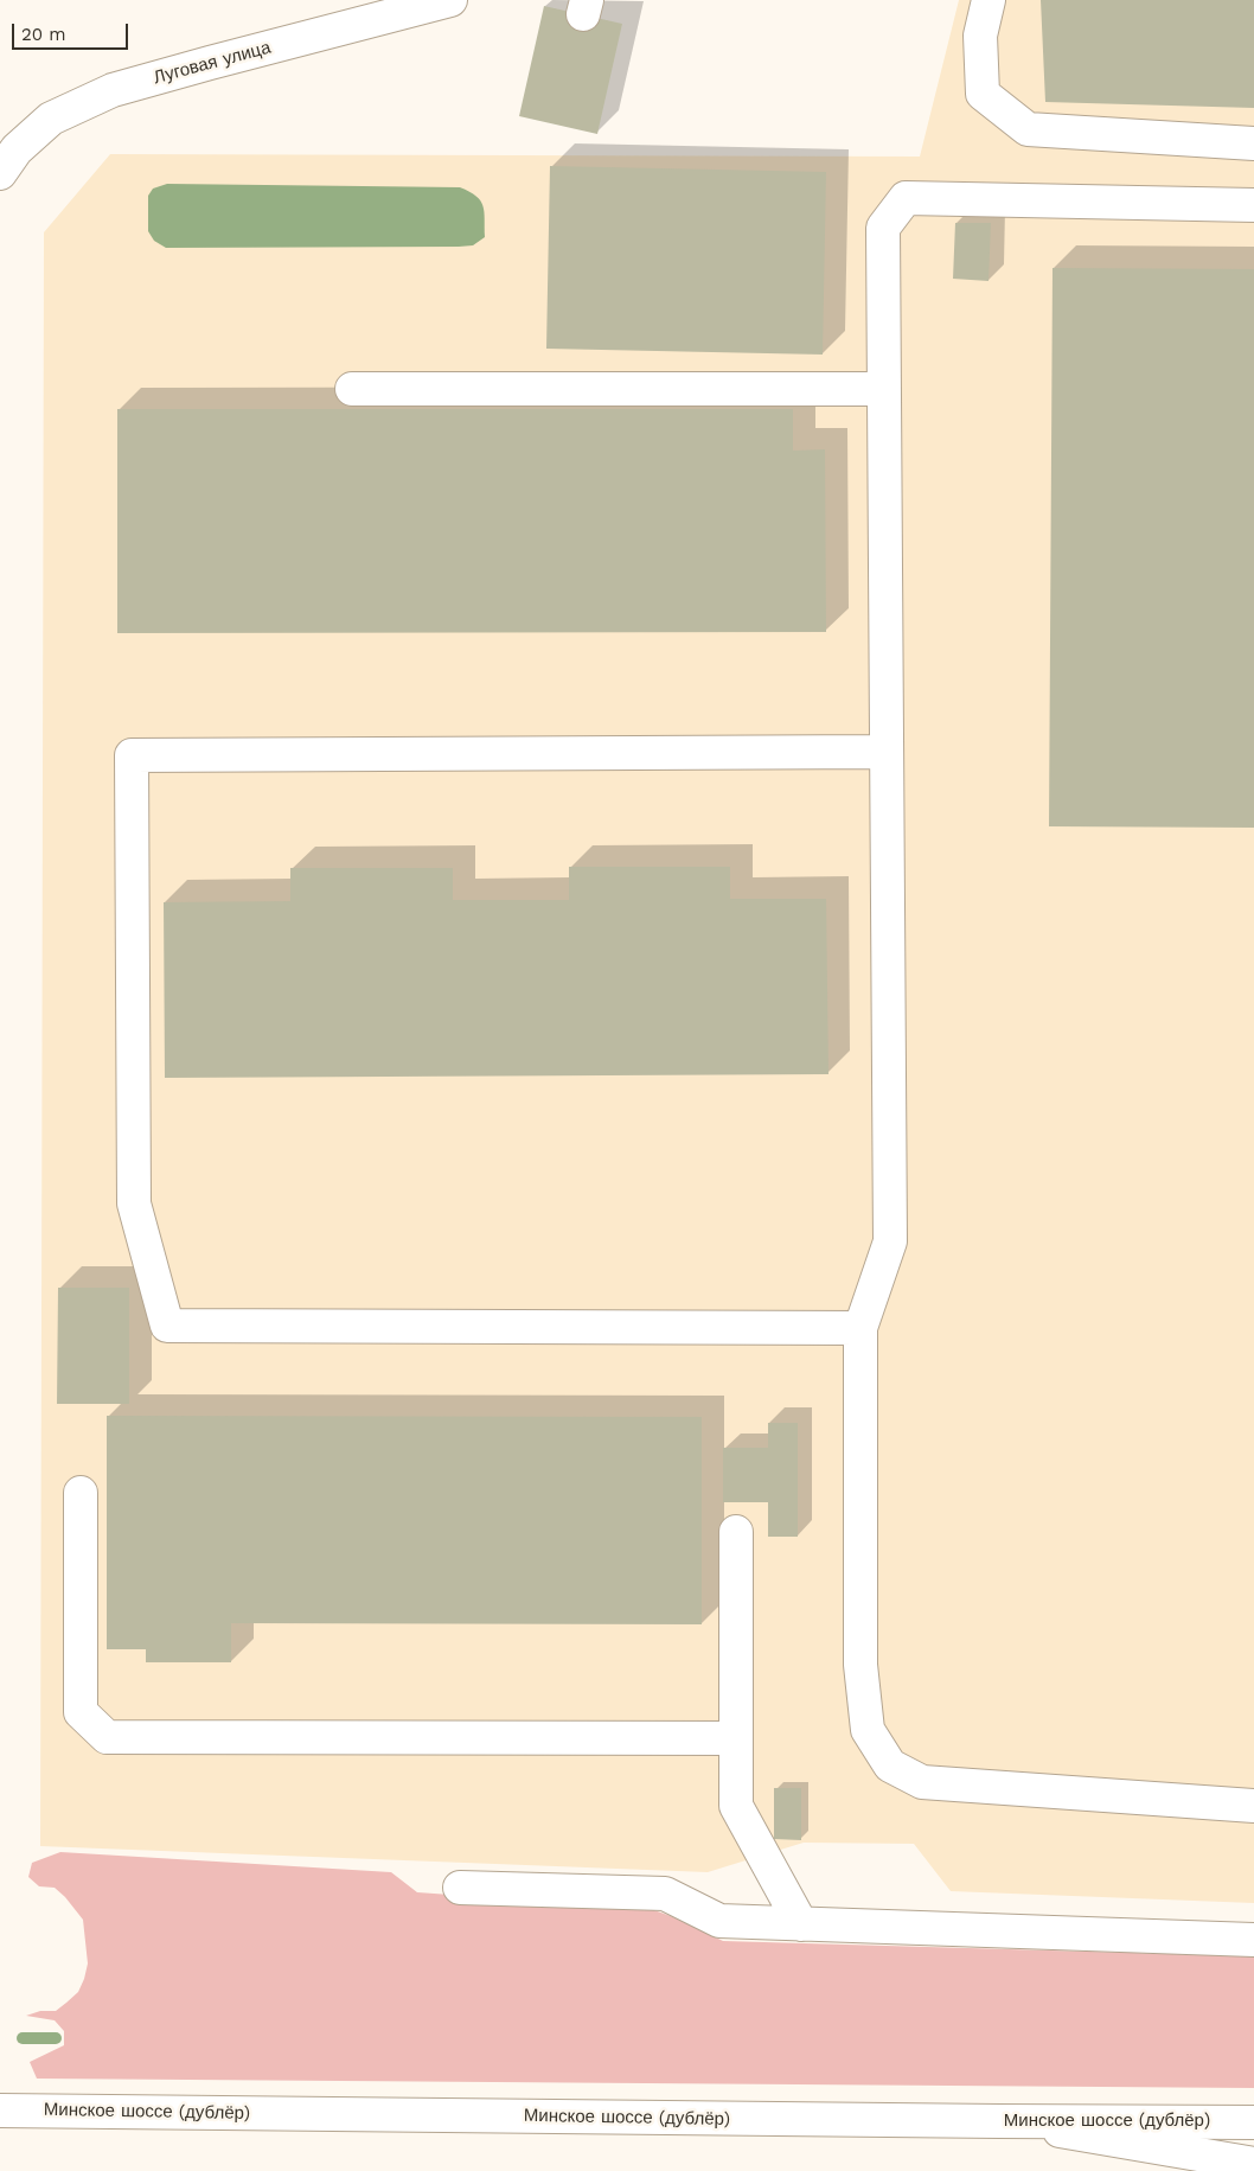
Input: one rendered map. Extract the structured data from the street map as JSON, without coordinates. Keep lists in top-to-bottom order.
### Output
{
  "streets": {
    "main road": ["Луговая улица", "Минское шоссе (дублёр)"]
  },
  "scale_bar": "20 m"
}
